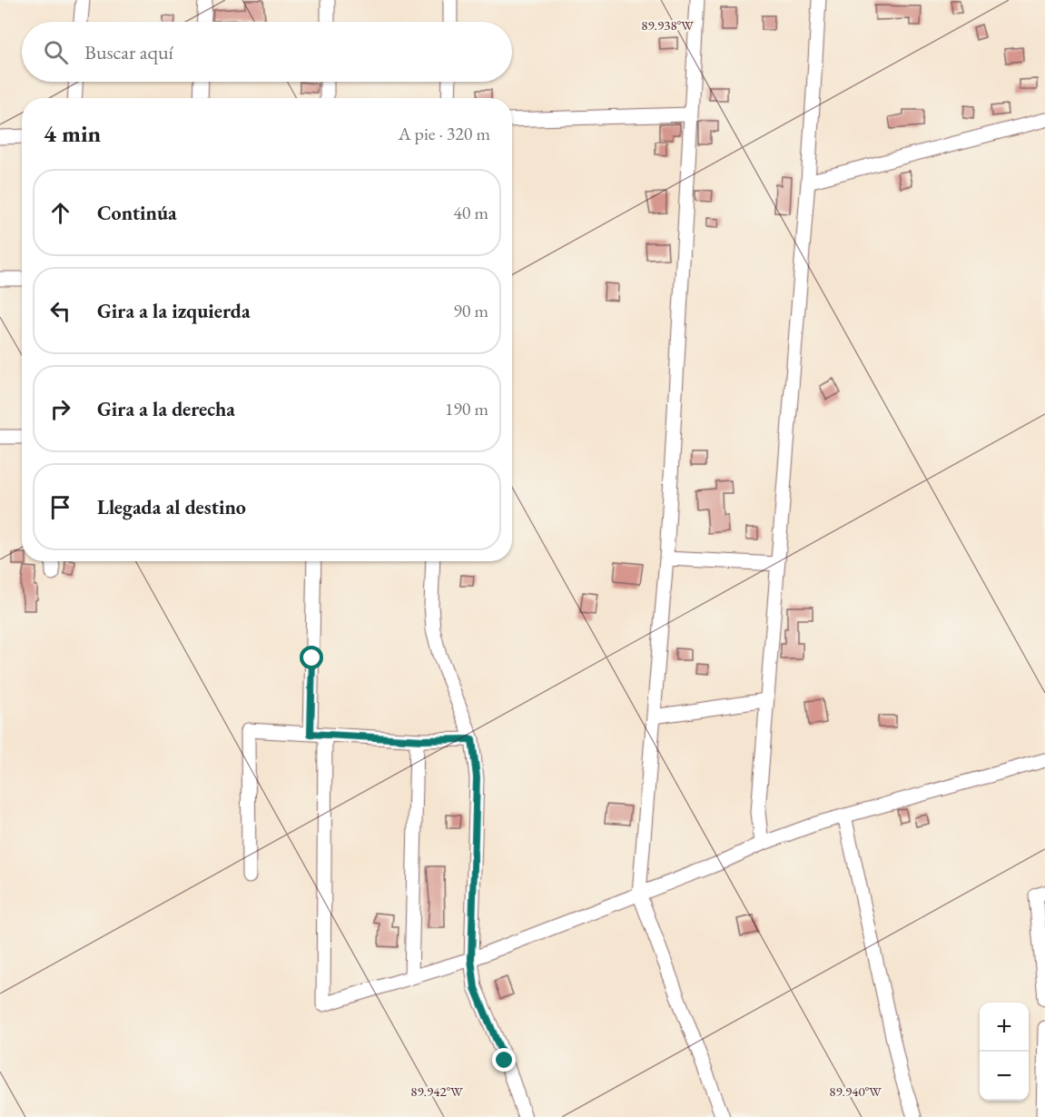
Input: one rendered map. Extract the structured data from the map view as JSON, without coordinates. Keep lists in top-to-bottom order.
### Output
{
  "page": {
    "search": "Buscar aquí",
    "heading": ["4 min", "A pie · 320 m"],
    "list": [
      ["Continúa", "40 m"],
      ["Gira a la izquierda", "90 m"],
      ["Gira a la derecha", "190 m"],
      "Llegada al destino"
    ],
    "map_buttons": ["+", "−"]
  },
  "coordinates": ["89.938°W", "89.942°W", "89.940°W"]
}
